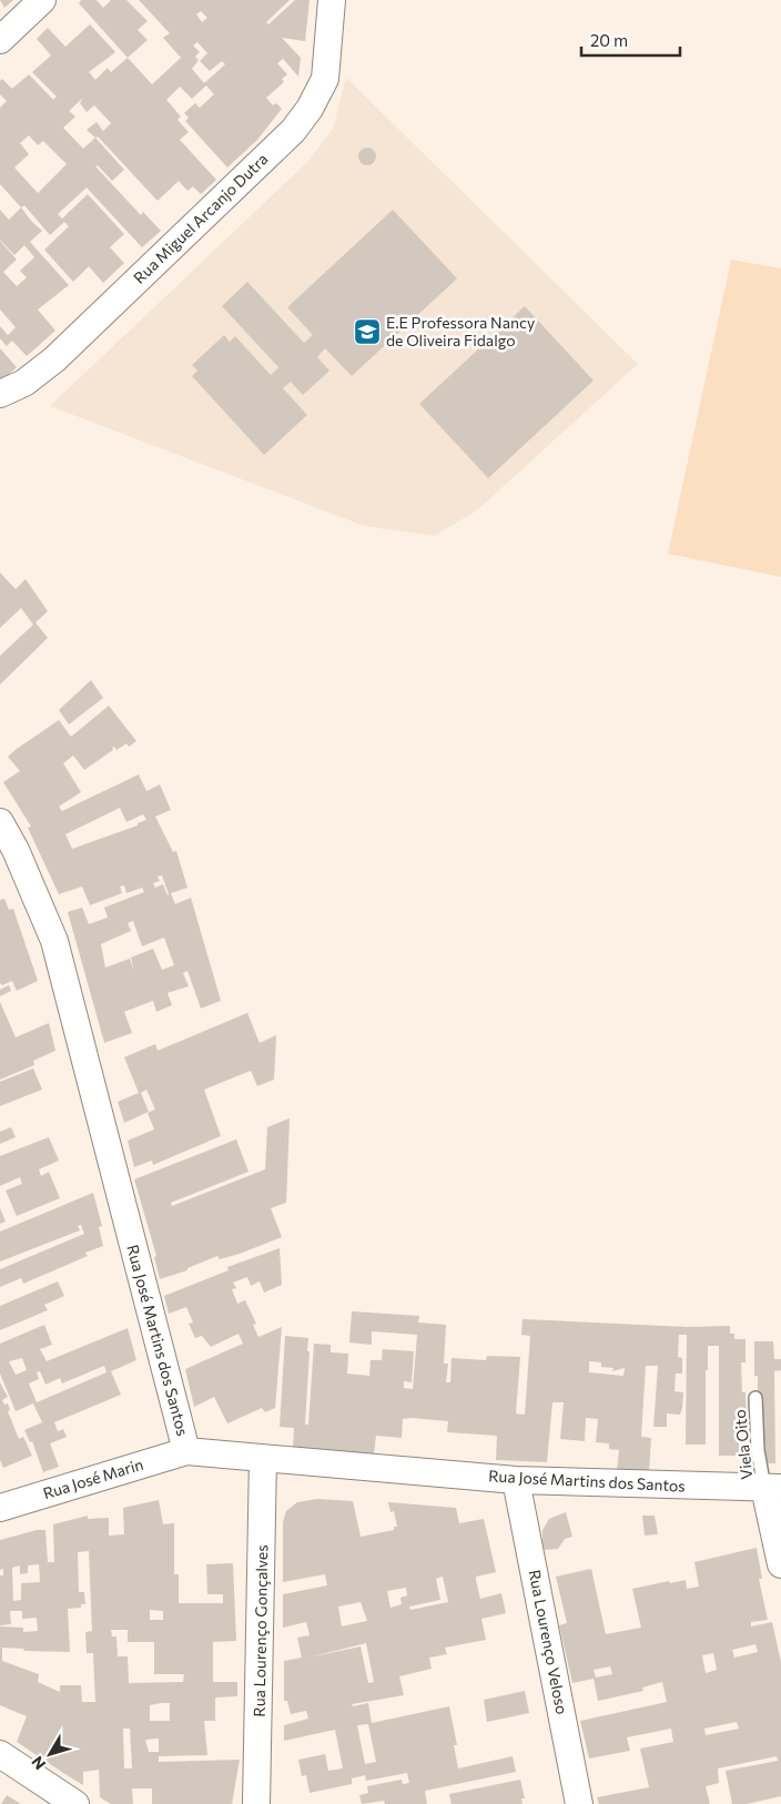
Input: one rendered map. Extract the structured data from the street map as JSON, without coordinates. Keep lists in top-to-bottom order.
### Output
{
  "streets": {
    "street": [
      "Rua Miguel Arcanjo Dutra",
      "Rua José Martins dos Santos",
      "Rua José Marin",
      "Rua Lourenço Gonçalves",
      "Rua Lourenço Veloso"
    ],
    "lane": ["Viela Oito"]
  },
  "crossings": [
    ["Rua José Martins dos Santos", "Viela Oito"],
    ["Rua José Martins dos Santos", "Rua José Marin"],
    ["Rua José Martins dos Santos", "Rua Lourenço Gonçalves"],
    ["Rua José Martins dos Santos", "Rua Lourenço Veloso"]
  ],
  "places": {
    "school or university": ["E.E Professora Nancy de Oliveira Fidalgo"]
  },
  "scale_bar": "20 m",
  "north": "bottom left"
}
